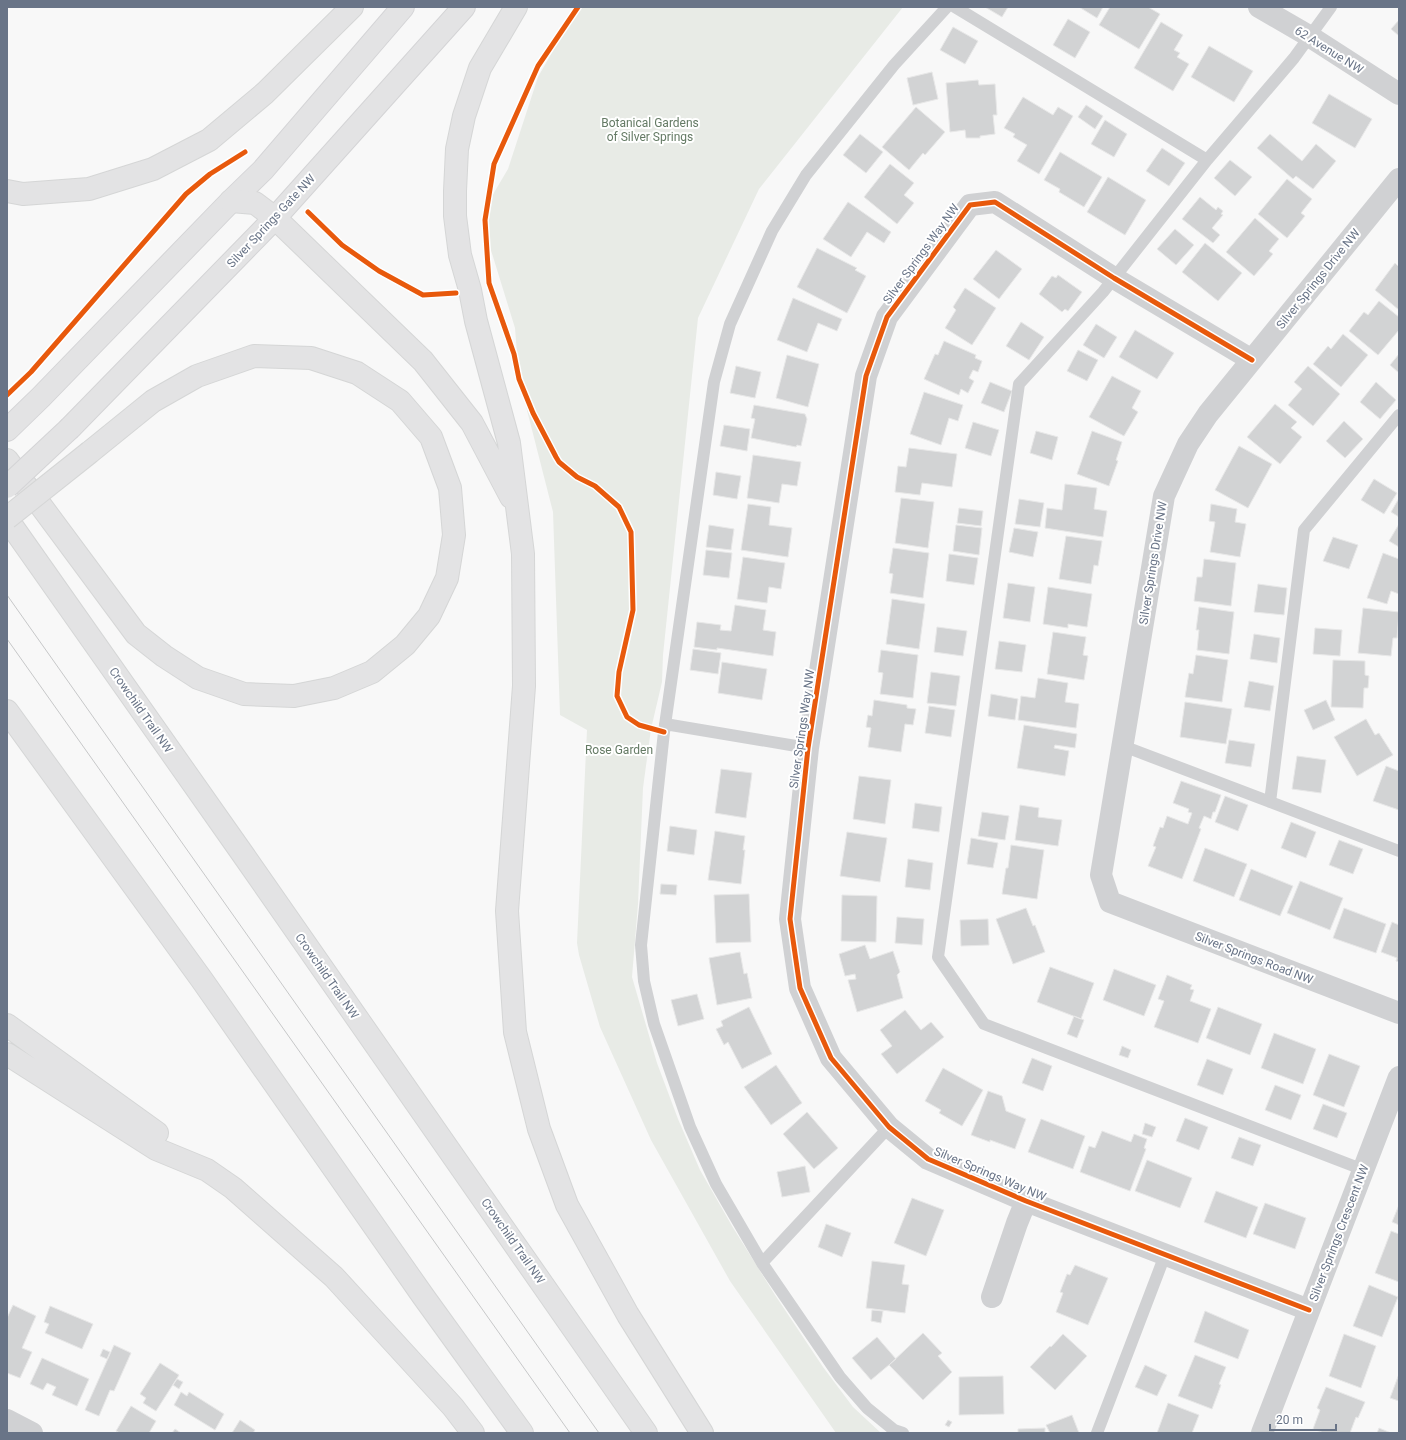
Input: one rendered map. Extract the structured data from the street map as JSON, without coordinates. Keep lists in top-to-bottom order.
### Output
{
  "streets": {
    "main road": ["Silver Springs Gate NW", "Crowchild Trail NW"],
    "street": [
      "62 Avenue NW",
      "Silver Springs Way NW",
      "Silver Springs Drive NW",
      "Silver Springs Road NW",
      "Silver Springs Crescent NW"
    ]
  },
  "crossings": [
    ["Silver Springs Way NW", "Silver Springs Drive NW"],
    ["Silver Springs Way NW", "Silver Springs Crescent NW"],
    ["Silver Springs Drive NW", "Silver Springs Road NW"]
  ],
  "parks": ["Botanical Gardens of Silver Springs", "Rose Garden"],
  "scale_bar": "20 m"
}
